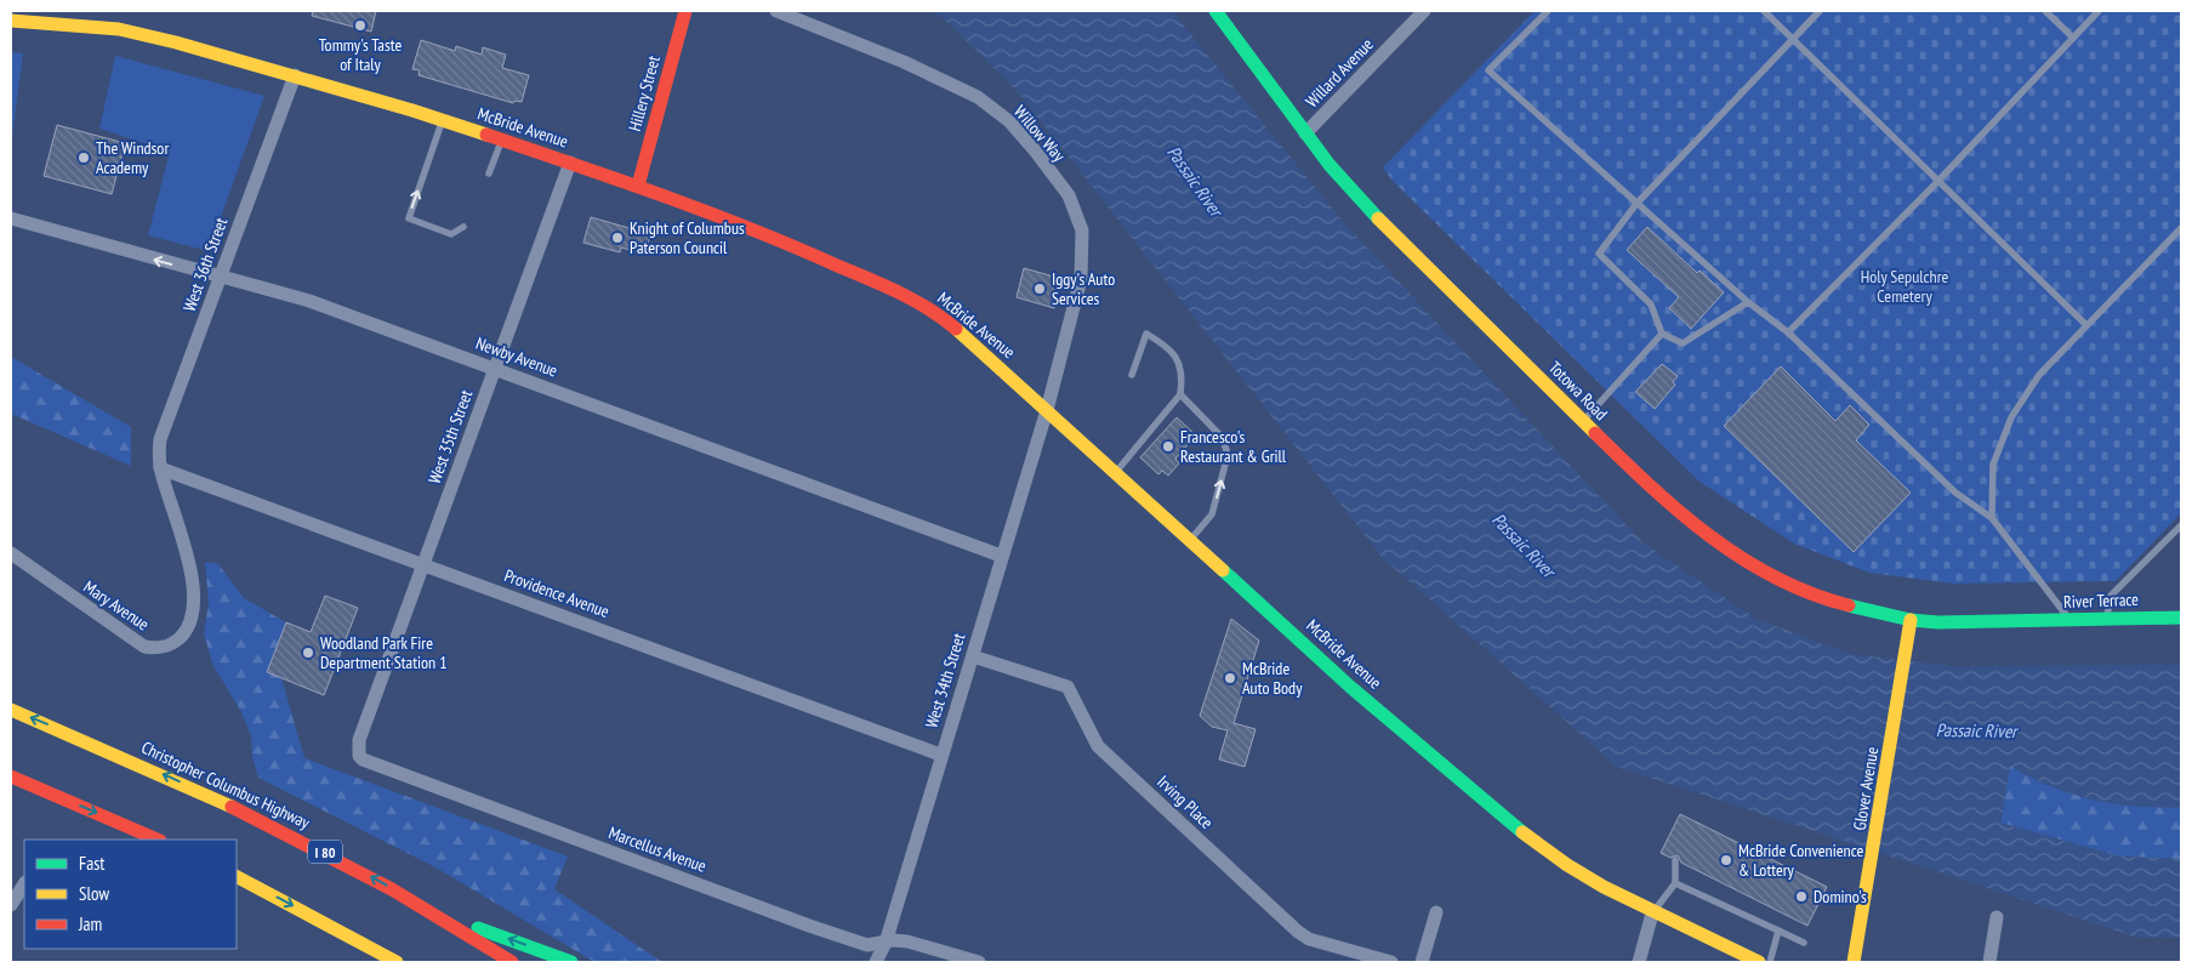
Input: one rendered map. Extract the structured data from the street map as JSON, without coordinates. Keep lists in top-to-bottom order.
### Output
{
  "streets": {
    "main road": [
      "Hillery Street",
      "McBride Avenue",
      "Totowa Road",
      "River Terrace",
      "Christopher Columbus Highway",
      "Glover Avenue",
      "I 80"
    ],
    "street": [
      "Willard Avenue",
      "Willow Way",
      "West 36th Street",
      "Newby Avenue",
      "West 35th Street",
      "Providence Avenue",
      "Mary Avenue",
      "West 34th Street",
      "Irving Place",
      "Marcellus Avenue"
    ]
  },
  "crossings": [
    ["Willard Avenue", "Totowa Road"],
    ["Hillery Street", "McBride Avenue"],
    ["McBride Avenue", "Willow Way"],
    ["McBride Avenue", "West 36th Street"],
    ["McBride Avenue", "West 35th Street"],
    ["McBride Avenue", "West 34th Street"],
    ["Willow Way", "West 34th Street"],
    ["West 36th Street", "Newby Avenue"],
    ["West 36th Street", "Providence Avenue"],
    ["West 36th Street", "Mary Avenue"],
    ["Newby Avenue", "West 35th Street"],
    ["Newby Avenue", "West 34th Street"],
    ["Totowa Road", "River Terrace"],
    ["Totowa Road", "Glover Avenue"],
    ["West 35th Street", "Providence Avenue"],
    ["West 35th Street", "Marcellus Avenue"],
    ["Providence Avenue", "Mary Avenue"],
    ["Providence Avenue", "West 34th Street"],
    ["West 34th Street", "Irving Place"],
    ["West 34th Street", "Marcellus Avenue"]
  ],
  "water": ["Passaic River"],
  "parks": ["Holy Sepulchre Cemetery"],
  "places": [
    "Tommy's Taste of Italy",
    "The Windsor Academy",
    "Knight of Columbus Paterson Council",
    "Iggy's Auto Services",
    "Francesco's Restaurant & Grill",
    "Woodland Park Fire Department Station 1",
    "McBride Auto Body",
    "McBride Convenience & Lottery",
    "Domino's"
  ],
  "legend": ["Fast", "Slow", "Jam"]
}
